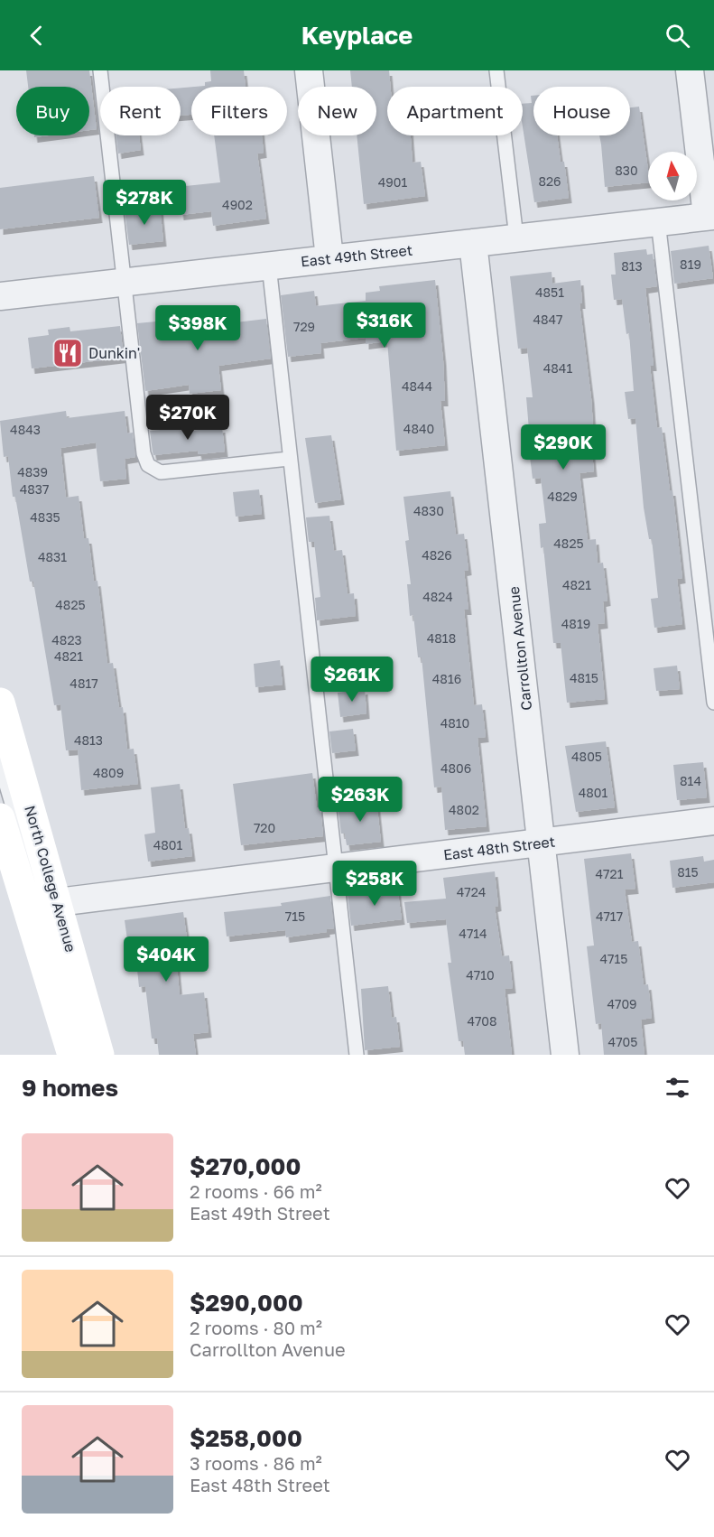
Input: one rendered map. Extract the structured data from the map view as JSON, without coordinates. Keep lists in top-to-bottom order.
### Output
{
  "streets": {
    "main road": ["North College Avenue"],
    "street": ["East 49th Street", "Carrollton Avenue", "East 48th Street"]
  },
  "crossings": [
    ["East 49th Street", "Carrollton Avenue"],
    ["Carrollton Avenue", "East 48th Street"],
    ["East 48th Street", "North College Avenue"]
  ],
  "places": {
    "restaurant": ["Dunkin'"]
  },
  "house_numbers": [
    "830",
    "826",
    "4901",
    "4902",
    "819",
    "813",
    "4851",
    "4847",
    "729",
    "4841",
    "4844",
    "4840",
    "4843",
    "4839",
    "4837",
    "4829",
    "4830",
    "4835",
    "4825",
    "4826",
    "4831",
    "4821",
    "4824",
    "4825",
    "4819",
    "4818",
    "4823",
    "4821",
    "4815",
    "4816",
    "4817",
    "4810",
    "4813",
    "4805",
    "4806",
    "4809",
    "814",
    "4801",
    "4802",
    "720",
    "4801",
    "815",
    "4721",
    "4724",
    "715",
    "4717",
    "4714",
    "4715",
    "4710",
    "4709",
    "4708",
    "4705"
  ],
  "north": "top",
  "page": {
    "header": "Keyplace",
    "chip": [
      "Buy",
      "Rent",
      "Filters",
      "New",
      "Apartment",
      "House"
    ],
    "price": [
      "$278K",
      "$316K",
      "$398K",
      "$270K",
      "$290K",
      "$261K",
      "$263K",
      "$258K",
      "$404K"
    ],
    "heading": "9 homes",
    "list": [
      {
        "name": "$270,000",
        "note": "2 rooms · 66 m² · East 49th Street"
      },
      {
        "name": "$290,000",
        "note": "2 rooms · 80 m² · Carrollton Avenue"
      },
      {
        "name": "$258,000",
        "note": "3 rooms · 86 m² · East 48th Street"
      }
    ]
  }
}
